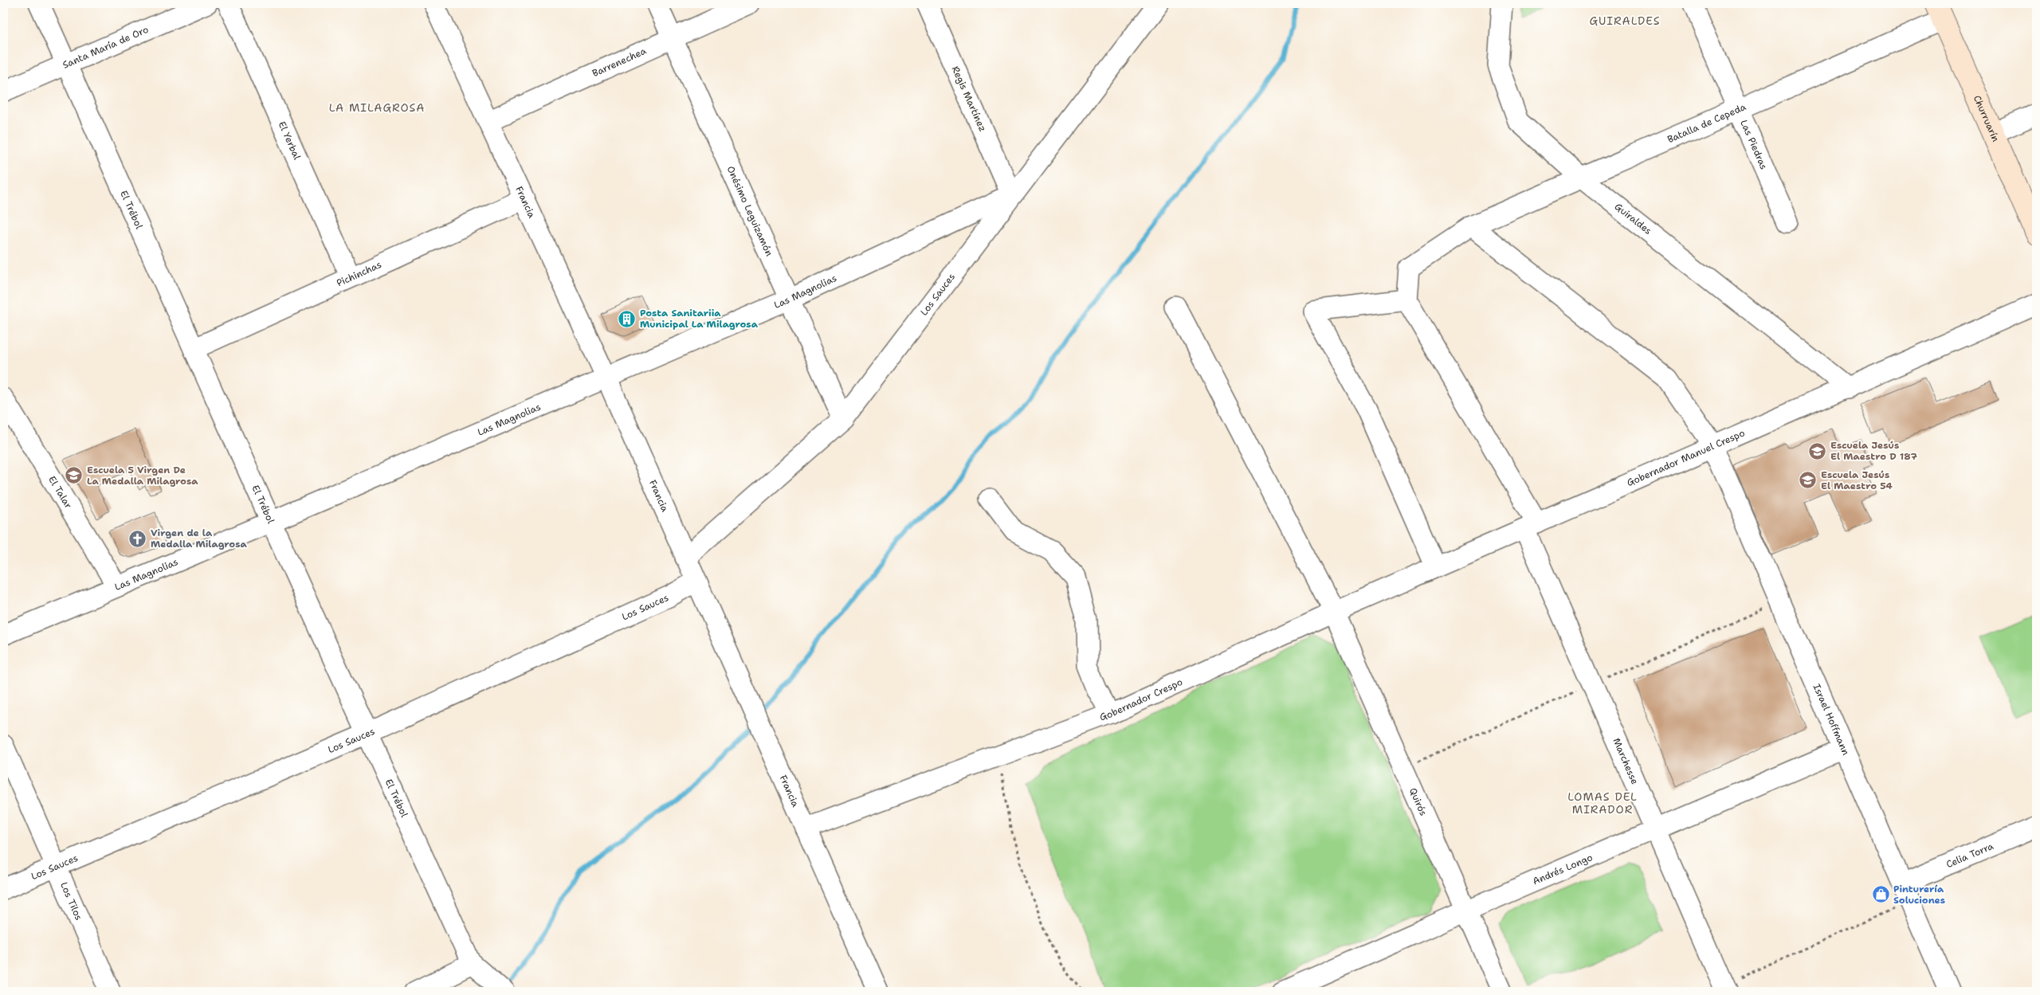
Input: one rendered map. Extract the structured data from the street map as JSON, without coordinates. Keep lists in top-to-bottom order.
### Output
{
  "streets": {
    "main road": ["Churruarín"],
    "street": [
      "Santa María de Oro",
      "Barrenechea",
      "Regis Martínez",
      "Batalla de Cepeda",
      "El Yerbal",
      "Las Piedras",
      "Francia",
      "El Trébol",
      "Onésimo Leguizamón",
      "Guiraldes",
      "Pichinchas",
      "Las Magnolias",
      "Los Sauces",
      "Gobernador Manuel Crespo",
      "El Talar",
      "Gobernador Crespo",
      "Israel Hoffmann",
      "Marchesse",
      "Quirós",
      "Celia Torra",
      "Andrés Longo",
      "Los Tilos"
    ]
  },
  "crossings": [
    ["Santa María de Oro", "El Trébol"],
    ["Barrenechea", "Francia"],
    ["Barrenechea", "Onésimo Leguizamón"],
    ["Regis Martínez", "Las Magnolias"],
    ["Regis Martínez", "Los Sauces"],
    ["Churruarín", "Batalla de Cepeda"],
    ["Batalla de Cepeda", "Las Piedras"],
    ["Batalla de Cepeda", "Guiraldes"],
    ["Batalla de Cepeda", "Israel Hoffmann"],
    ["Batalla de Cepeda", "Marchesse"],
    ["El Yerbal", "Pichinchas"],
    ["Francia", "Pichinchas"],
    ["Francia", "Las Magnolias"],
    ["Francia", "Los Sauces"],
    ["Francia", "Gobernador Crespo"],
    ["El Trébol", "Pichinchas"],
    ["El Trébol", "Las Magnolias"],
    ["El Trébol", "Los Sauces"],
    ["Onésimo Leguizamón", "Las Magnolias"],
    ["Onésimo Leguizamón", "Los Sauces"],
    ["Guiraldes", "Gobernador Manuel Crespo"],
    ["Las Magnolias", "Los Sauces"],
    ["Las Magnolias", "El Talar"],
    ["Los Sauces", "Los Tilos"],
    ["Gobernador Manuel Crespo", "Gobernador Crespo"],
    ["Gobernador Manuel Crespo", "Israel Hoffmann"],
    ["Gobernador Manuel Crespo", "Marchesse"],
    ["Gobernador Manuel Crespo", "Quirós"],
    ["Gobernador Crespo", "Quirós"],
    ["Israel Hoffmann", "Celia Torra"],
    ["Israel Hoffmann", "Andrés Longo"],
    ["Marchesse", "Andrés Longo"],
    ["Quirós", "Andrés Longo"]
  ],
  "districts": ["GUIRALDES", "LA MILAGROSA", "LOMAS DEL MIRADOR"],
  "places": {
    "building": ["Posta Sanitariia Municipal La Milagrosa"],
    "school or university": ["Escuela Jesús El Maestro D 187", "Escuela 5 Virgen De La Medalla Milagrosa", "Escuela Jesús El Maestro 54"],
    "church": ["Virgen de la Medalla Milagrosa"],
    "shop": ["Pinturería Soluciones"]
  }
}
